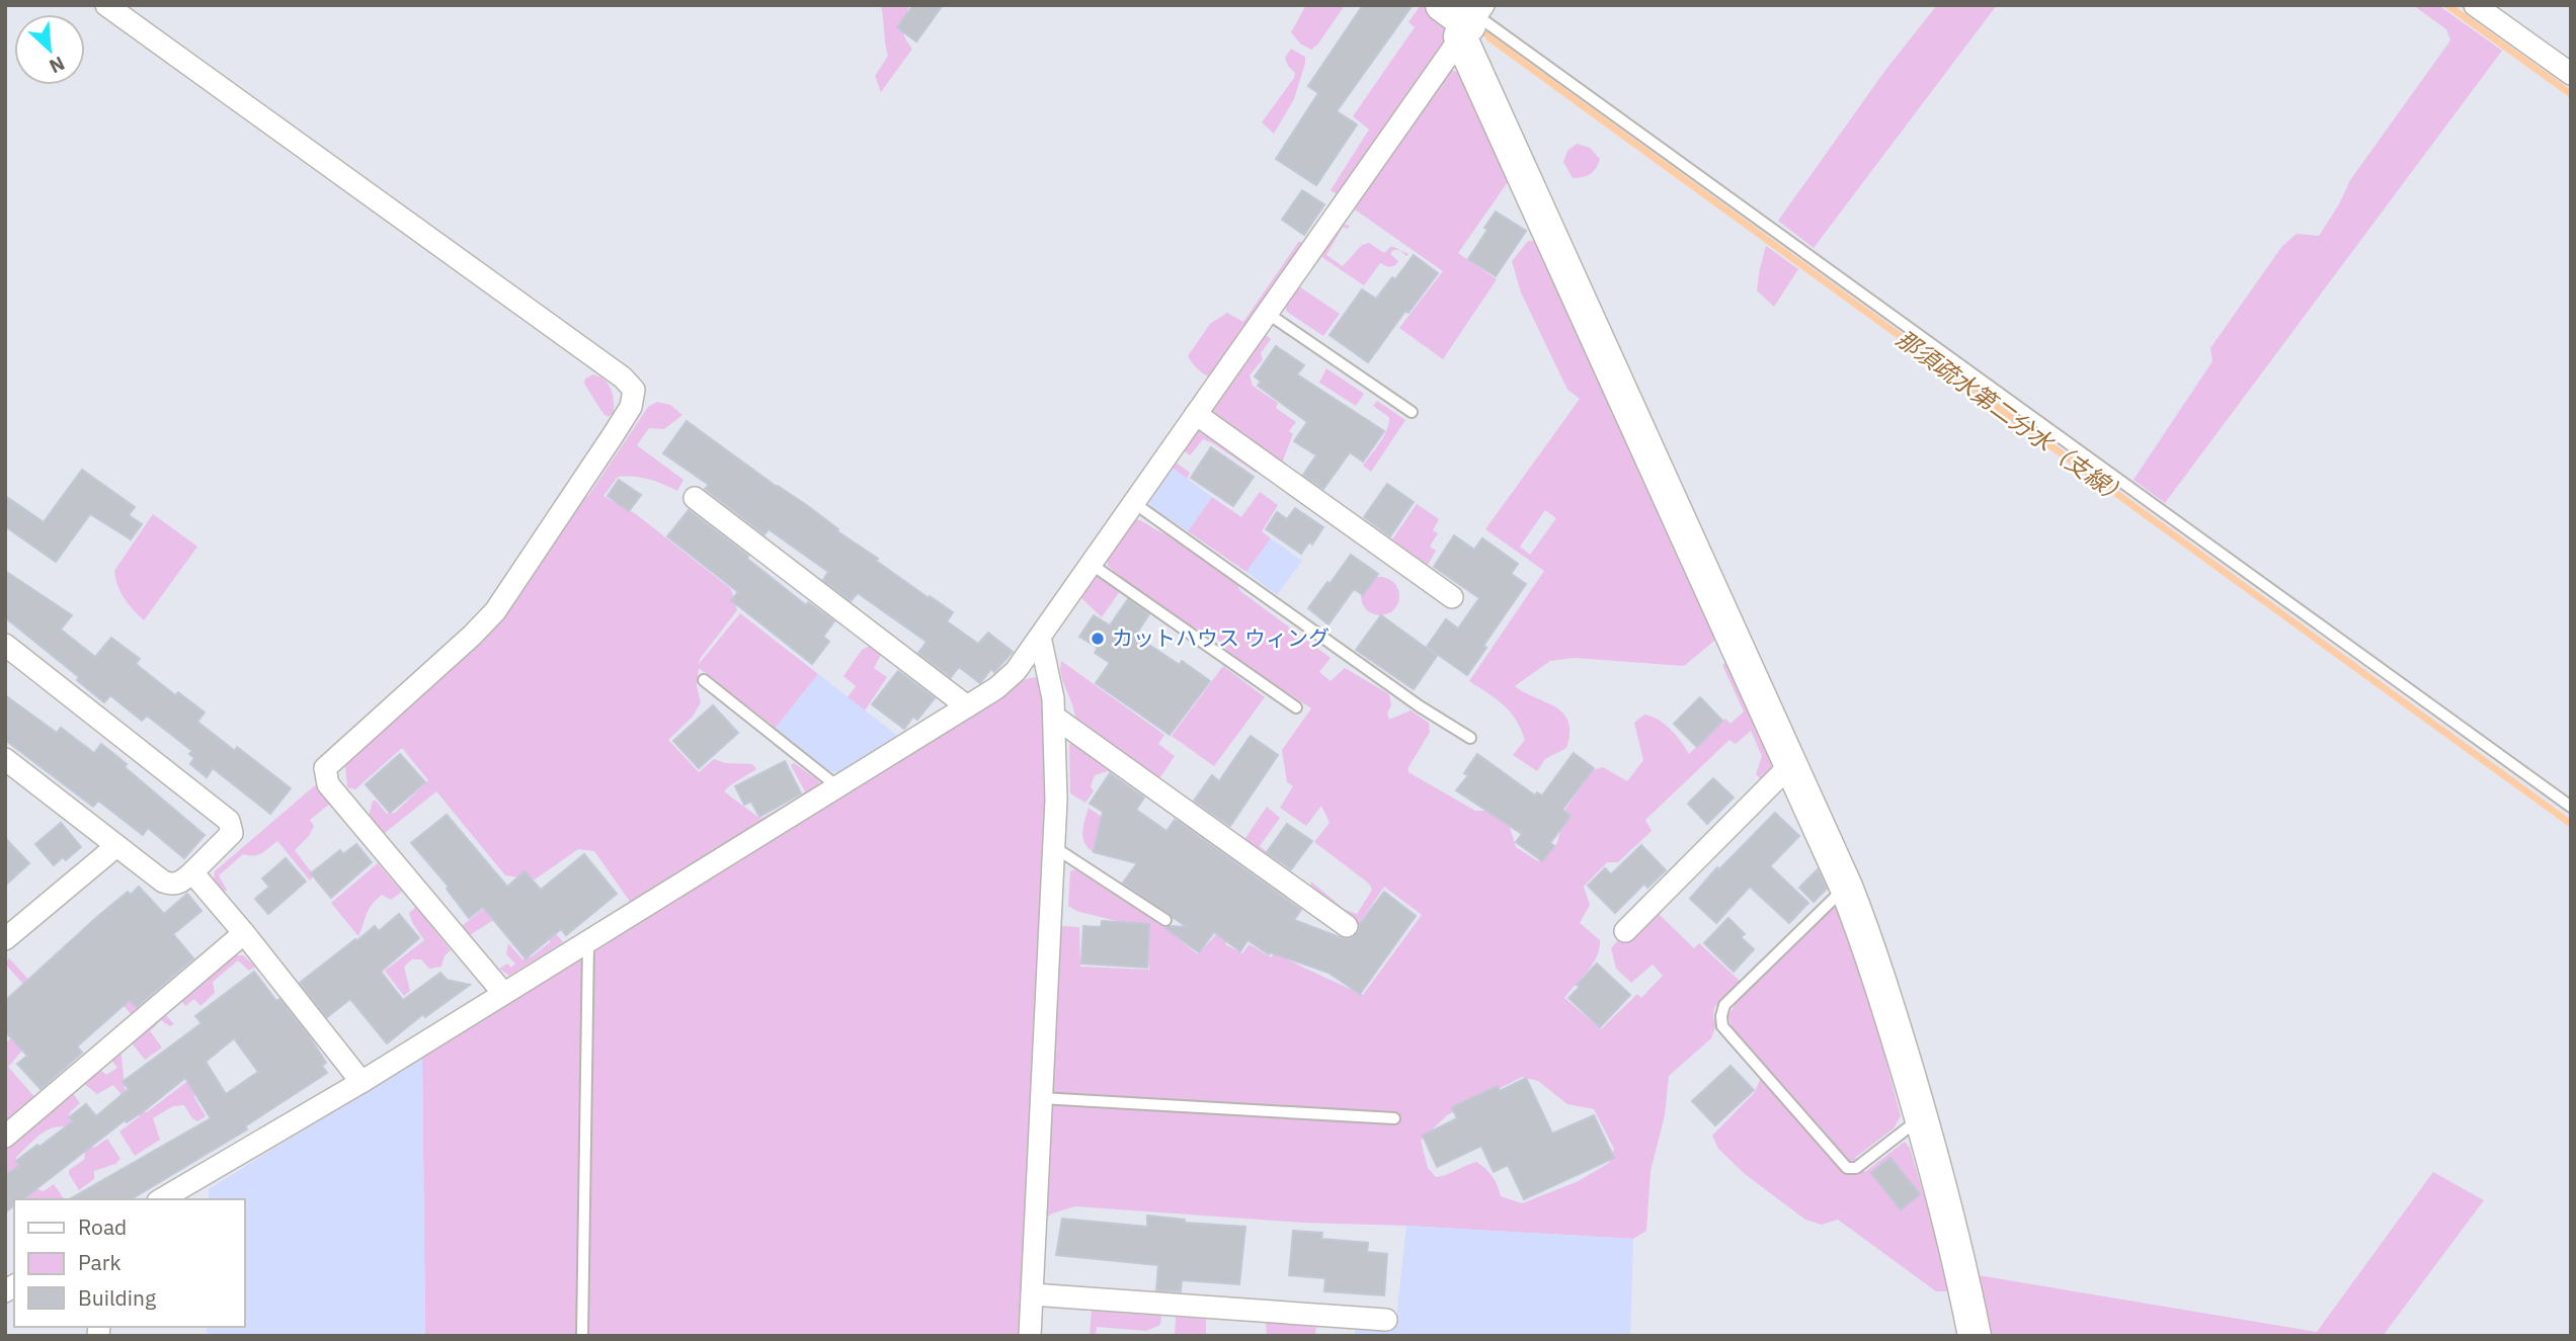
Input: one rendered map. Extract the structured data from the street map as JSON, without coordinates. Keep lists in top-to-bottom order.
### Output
{
  "water": ["那須疏水第二分水（支線）"],
  "places": ["カットハウス ウィング"],
  "legend": ["Road", "Park", "Building"],
  "north": "bottom right"
}
